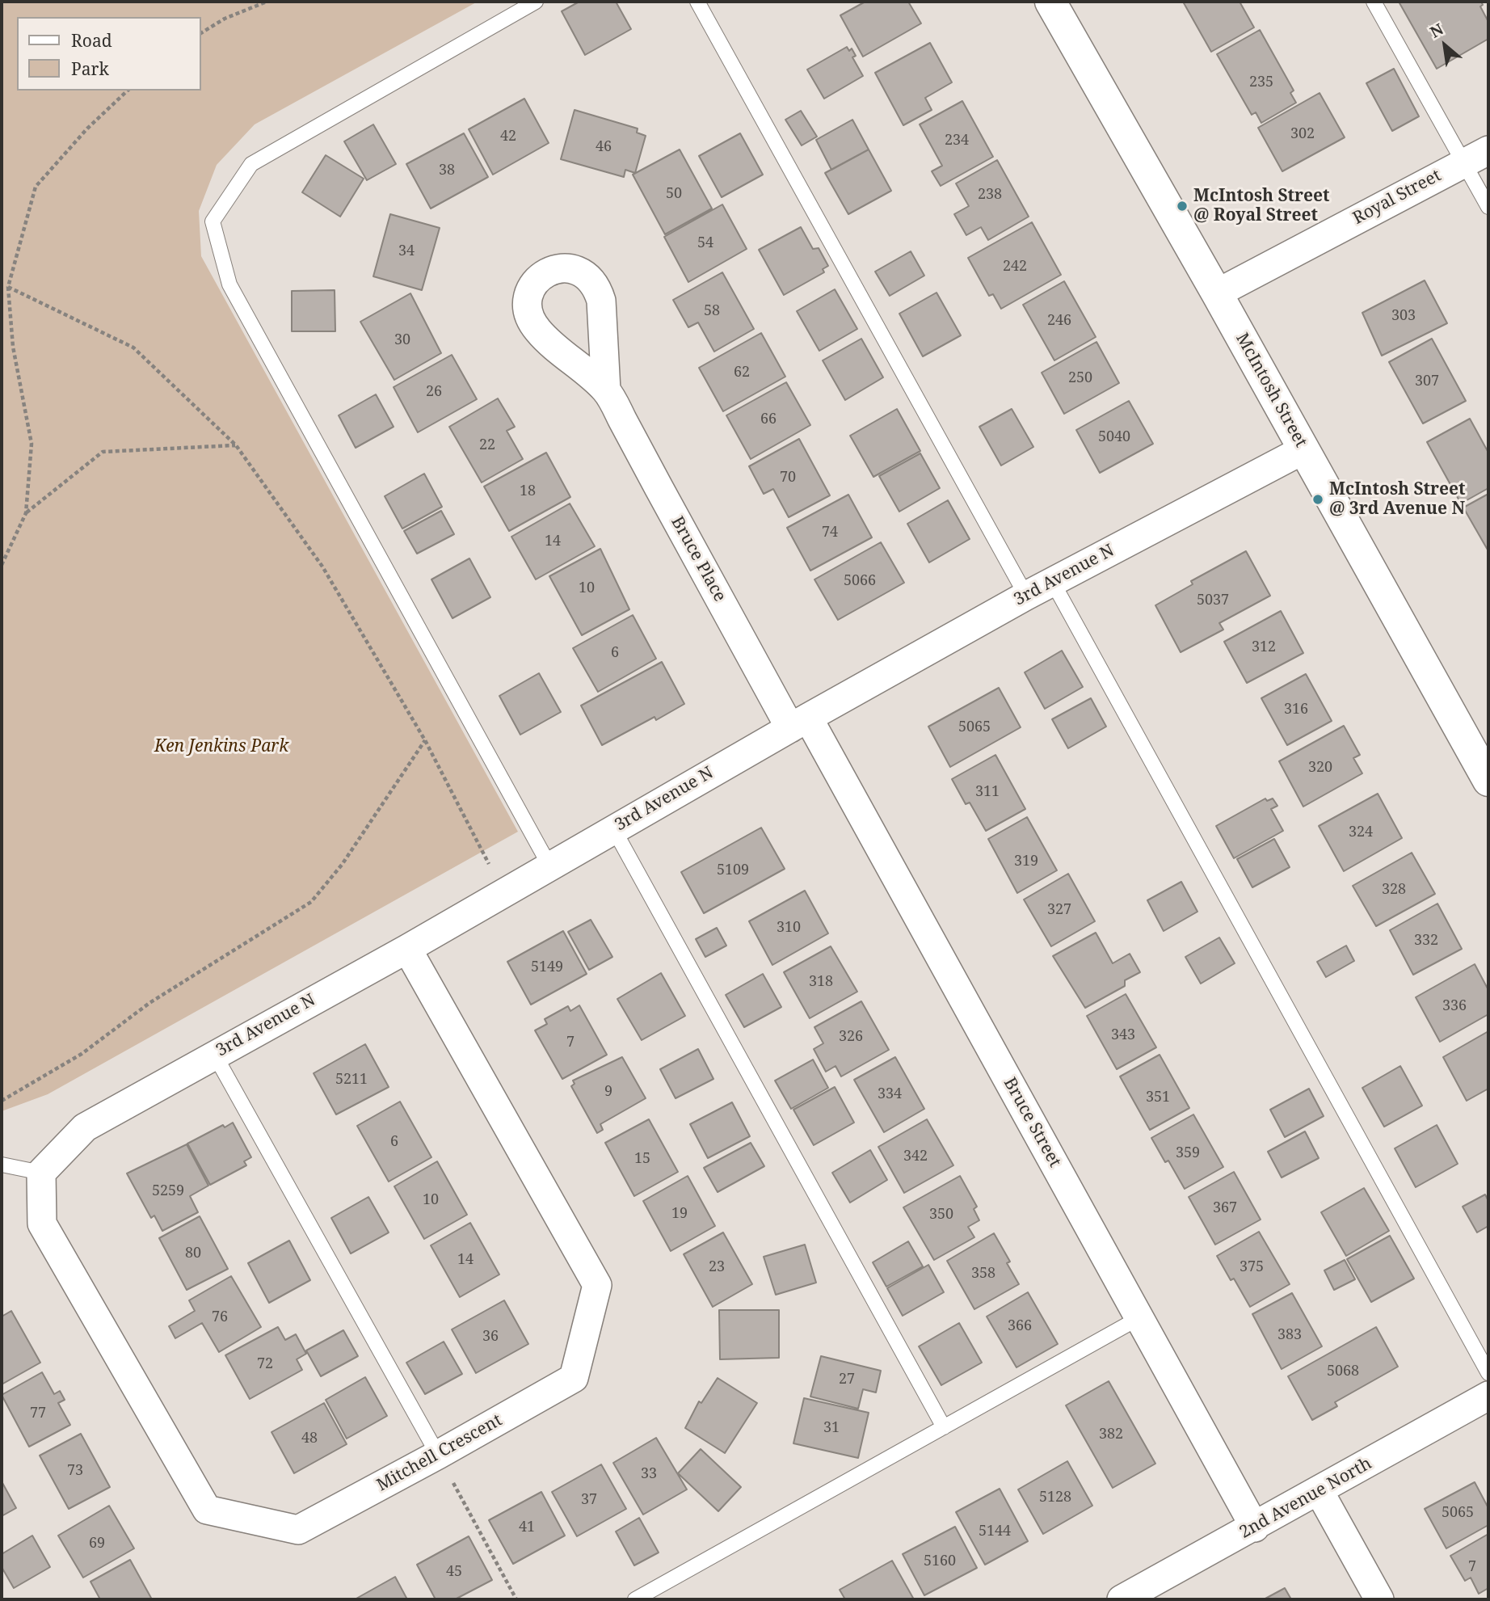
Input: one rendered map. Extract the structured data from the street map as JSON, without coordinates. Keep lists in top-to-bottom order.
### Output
{
  "streets": {
    "street": [
      "Royal Street",
      "McIntosh Street",
      "Bruce Place",
      "3rd Avenue N",
      "Bruce Street",
      "Mitchell Crescent",
      "2nd Avenue North"
    ]
  },
  "crossings": [
    ["Royal Street", "McIntosh Street"],
    ["McIntosh Street", "3rd Avenue N"],
    ["Bruce Place", "3rd Avenue N"],
    ["Bruce Place", "Bruce Street"],
    ["3rd Avenue N", "Bruce Street"],
    ["3rd Avenue N", "Mitchell Crescent"],
    ["Bruce Street", "2nd Avenue North"]
  ],
  "parks": ["Ken Jenkins Park"],
  "places": ["McIntosh Street @ Royal Street", "McIntosh Street @ 3rd Avenue N"],
  "house_numbers": [
    "235",
    "302",
    "42",
    "234",
    "46",
    "38",
    "50",
    "238",
    "54",
    "34",
    "242",
    "58",
    "303",
    "246",
    "30",
    "62",
    "250",
    "307",
    "26",
    "66",
    "5040",
    "22",
    "70",
    "18",
    "74",
    "14",
    "5066",
    "10",
    "5037",
    "312",
    "6",
    "316",
    "5065",
    "320",
    "311",
    "324",
    "319",
    "5109",
    "328",
    "327",
    "310",
    "332",
    "5149",
    "318",
    "336",
    "343",
    "326",
    "7",
    "5211",
    "9",
    "334",
    "351",
    "6",
    "359",
    "342",
    "15",
    "5259",
    "10",
    "367",
    "19",
    "350",
    "80",
    "14",
    "23",
    "375",
    "358",
    "76",
    "366",
    "383",
    "36",
    "72",
    "5068",
    "27",
    "77",
    "31",
    "382",
    "48",
    "73",
    "33",
    "5128",
    "37",
    "5065",
    "41",
    "5144",
    "69",
    "5160",
    "7",
    "45"
  ],
  "legend": ["Road", "Park"],
  "north": "top left"
}
